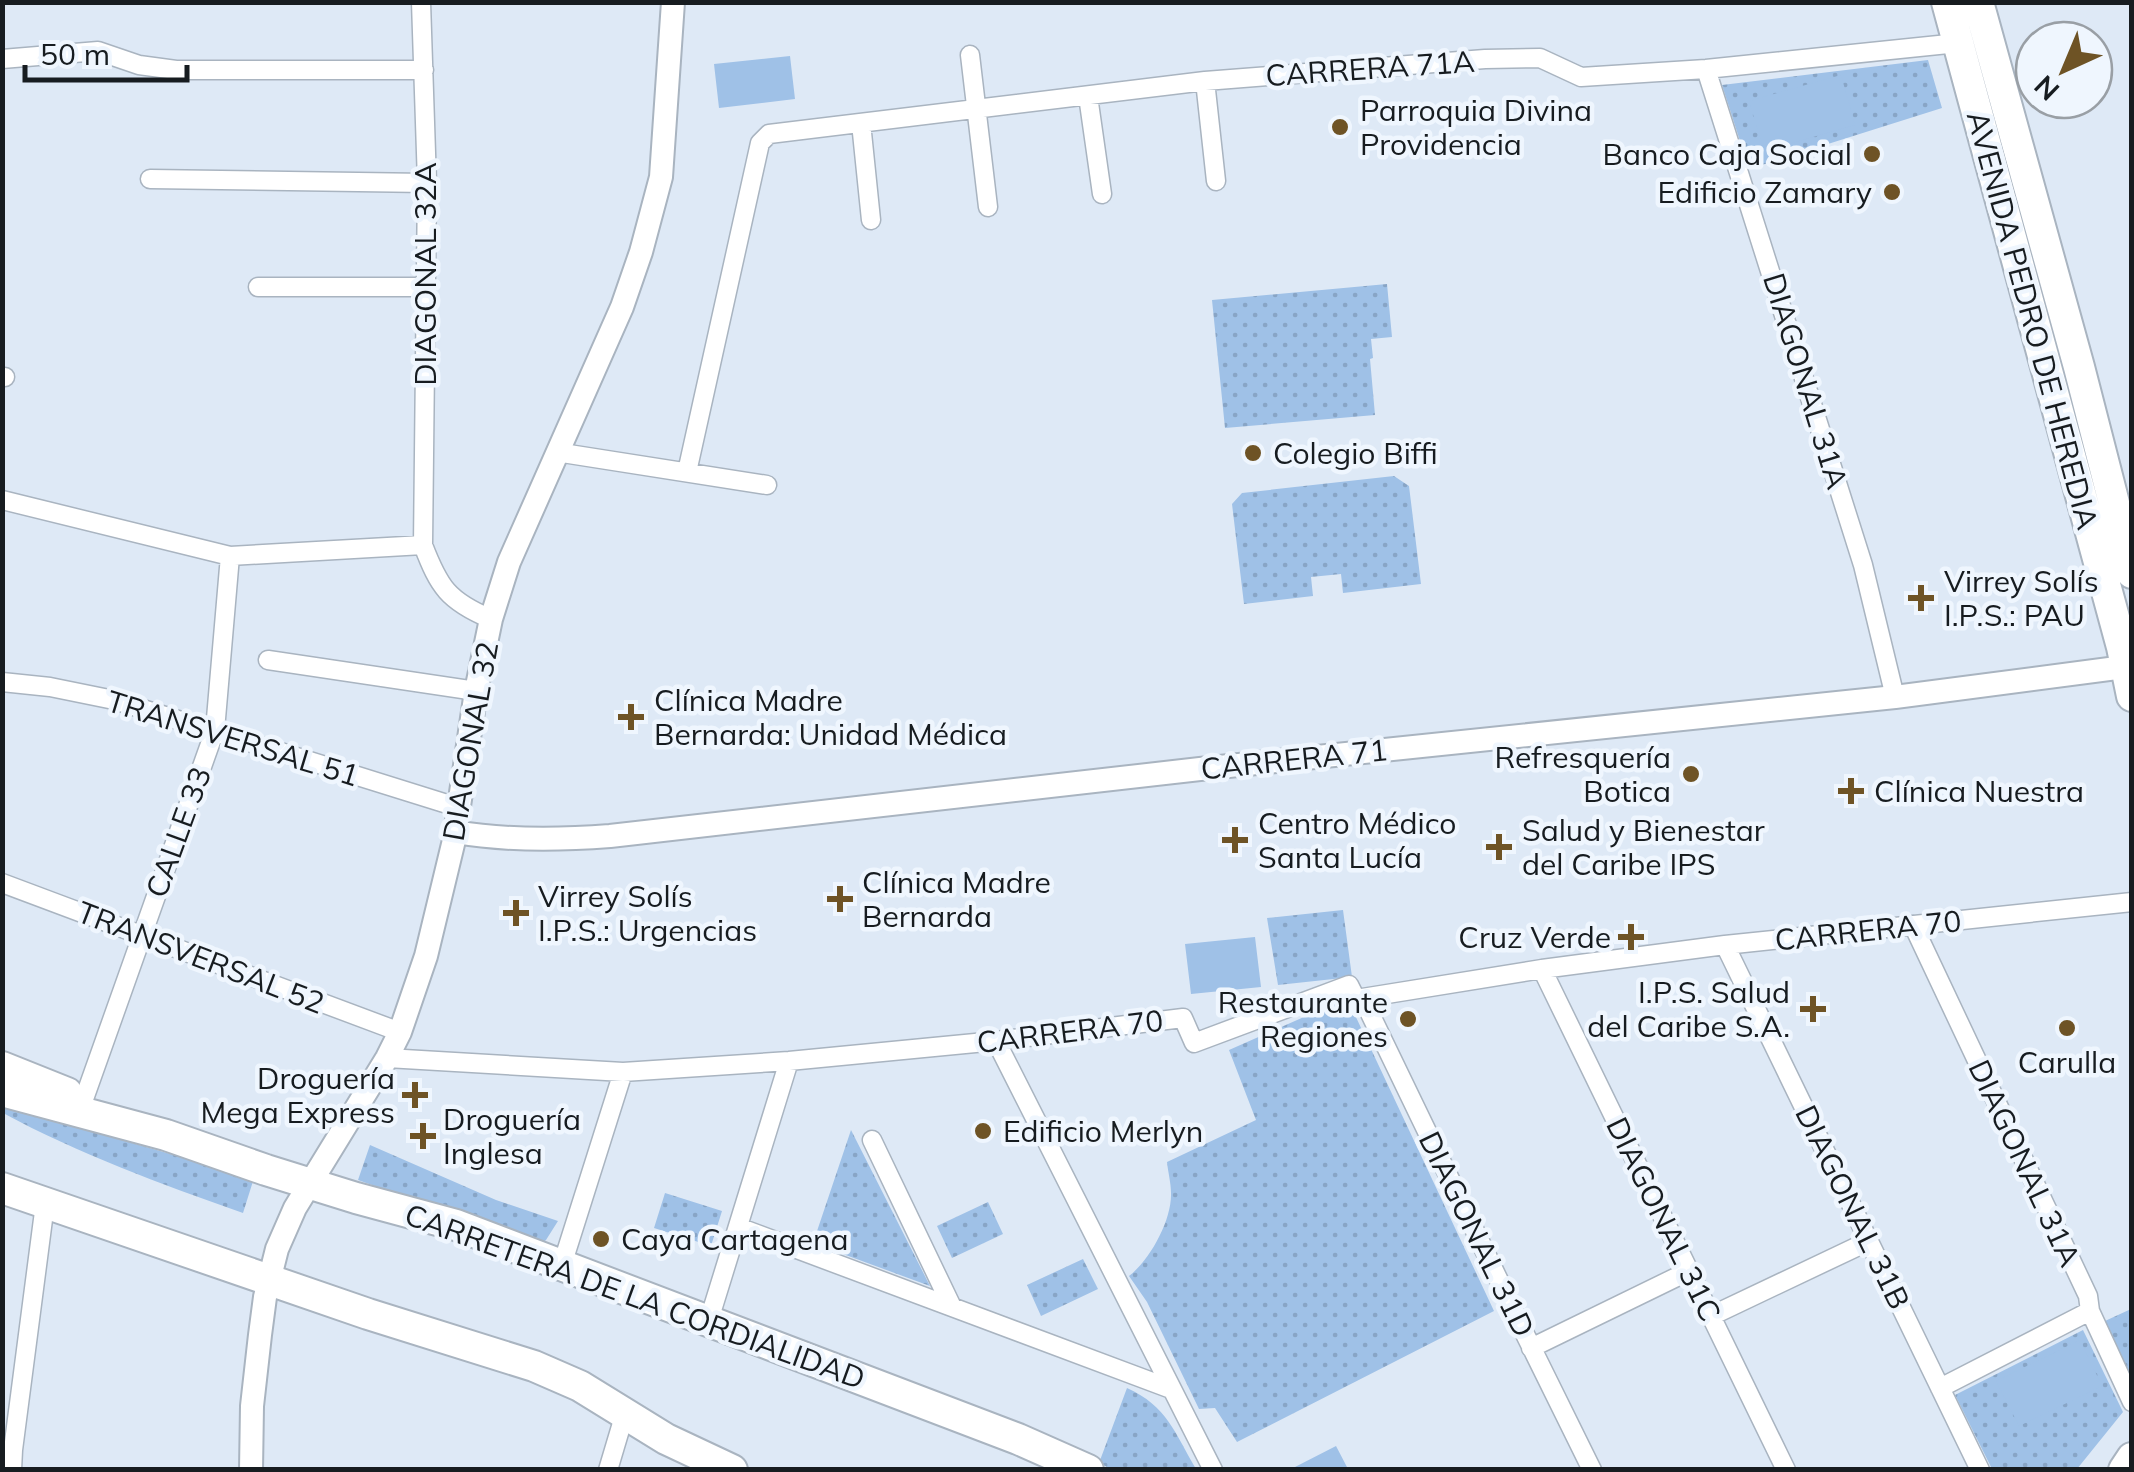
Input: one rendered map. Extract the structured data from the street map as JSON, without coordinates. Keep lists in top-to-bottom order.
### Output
{
  "streets": {
    "highway": ["AVENIDA PEDRO DE HEREDIA", "CARRETERA DE LA CORDIALIDAD"],
    "street": [
      "CARRERA 71A",
      "DIAGONAL 32A",
      "DIAGONAL 31A",
      "TRANSVERSAL 51",
      "DIAGONAL 32",
      "CARRERA 71",
      "CALLE 33",
      "CARRERA 70",
      "TRANSVERSAL 52",
      "DIAGONAL 31B",
      "DIAGONAL 31C",
      "DIAGONAL 31D"
    ]
  },
  "crossings": [
    ["CARRERA 71A", "AVENIDA PEDRO DE HEREDIA"],
    ["CARRERA 71A", "DIAGONAL 31A"],
    ["AVENIDA PEDRO DE HEREDIA", "CARRERA 71"],
    ["DIAGONAL 31A", "CARRERA 71"],
    ["DIAGONAL 31A", "CARRERA 70"],
    ["TRANSVERSAL 51", "DIAGONAL 32"],
    ["TRANSVERSAL 51", "CALLE 33"],
    ["DIAGONAL 32", "CARRERA 71"],
    ["DIAGONAL 32", "CARRERA 70"],
    ["DIAGONAL 32", "TRANSVERSAL 52"],
    ["DIAGONAL 32", "CARRETERA DE LA CORDIALIDAD"],
    ["CALLE 33", "TRANSVERSAL 52"],
    ["CARRERA 70", "DIAGONAL 31B"],
    ["CARRERA 70", "DIAGONAL 31C"],
    ["CARRERA 70", "DIAGONAL 31D"]
  ],
  "places": {
    "other": [
      "Parroquia Divina Providencia",
      "Banco Caja Social",
      "Edificio Zamary",
      "Colegio Biffi",
      "Refresquería Botica",
      "Restaurante Regiones",
      "Carulla",
      "Edificio Merlyn",
      "Caya Cartagena"
    ],
    "health": [
      "Virrey Solís I.P.S.: PAU",
      "Clínica Madre Bernarda: Unidad Médica",
      "Clínica Nuestra",
      "Centro Médico Santa Lucía",
      "Salud y Bienestar del Caribe IPS",
      "Clínica Madre Bernarda",
      "Virrey Solís I.P.S.: Urgencias",
      "Cruz Verde",
      "I.P.S. Salud del Caribe S.A.",
      "Droguería Mega Express",
      "Droguería Inglesa"
    ]
  },
  "scale_bar": "50 m",
  "north": "bottom left"
}
